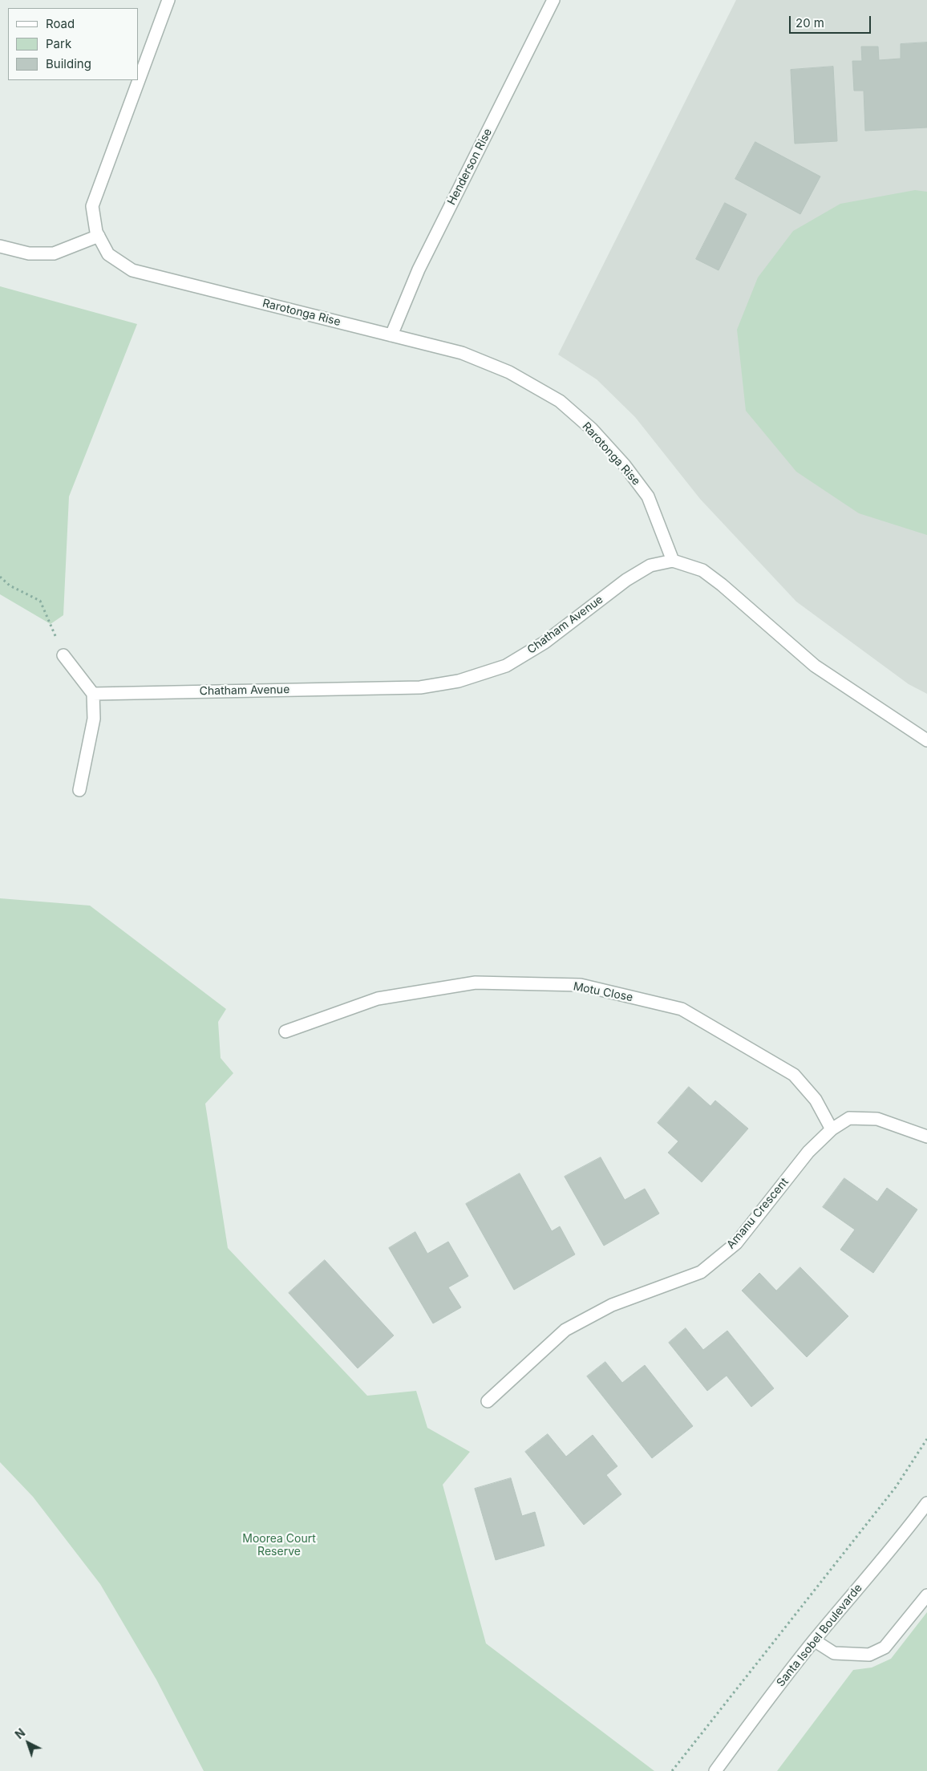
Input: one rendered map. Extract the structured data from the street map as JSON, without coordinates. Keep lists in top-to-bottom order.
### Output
{
  "streets": {
    "street": [
      "Henderson Rise",
      "Rarotonga Rise",
      "Chatham Avenue",
      "Motu Close",
      "Amanu Crescent",
      "Santa Isobel Boulevarde"
    ]
  },
  "crossings": [
    ["Henderson Rise", "Rarotonga Rise"],
    ["Rarotonga Rise", "Chatham Avenue"],
    ["Motu Close", "Amanu Crescent"]
  ],
  "parks": ["Moorea Court Reserve"],
  "legend": ["Road", "Park", "Building"],
  "scale_bar": "20 m",
  "north": "top left"
}
